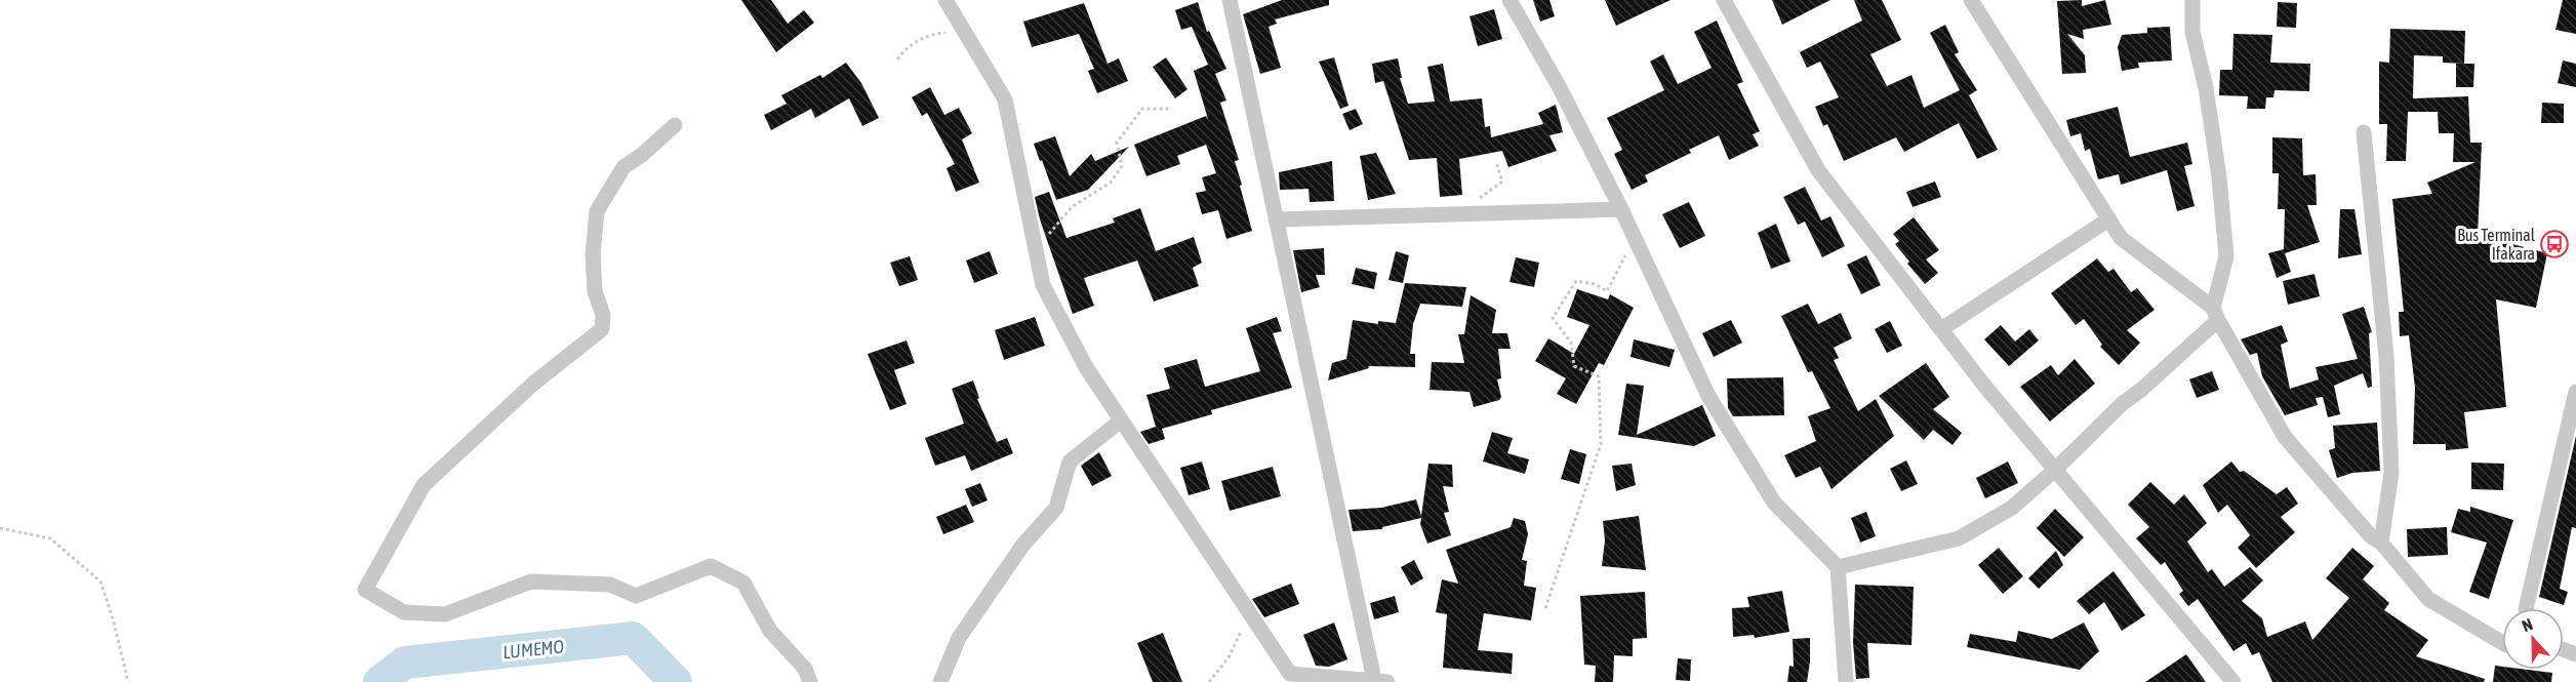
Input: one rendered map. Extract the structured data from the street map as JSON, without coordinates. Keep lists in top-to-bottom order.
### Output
{
  "water": ["LUMEMO"],
  "places": {
    "bus stop": ["Bus Terminal Ifakara"]
  },
  "north": "top"
}
